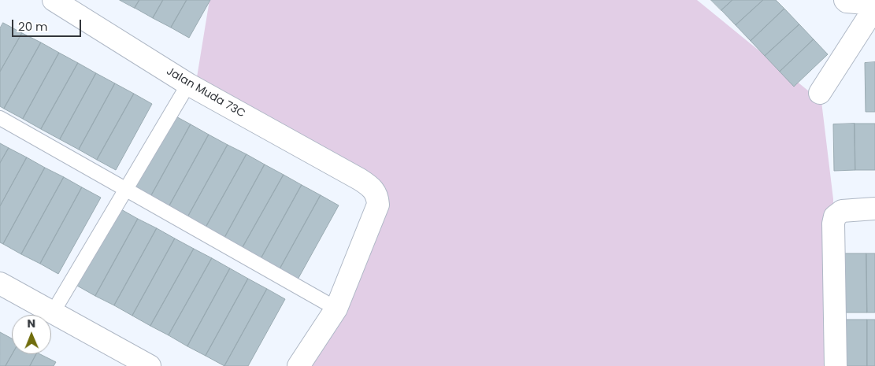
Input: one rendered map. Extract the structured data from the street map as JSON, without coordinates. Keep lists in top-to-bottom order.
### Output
{
  "streets": {
    "street": ["Jalan Muda 73C"]
  },
  "scale_bar": "20 m",
  "north": "top"
}
